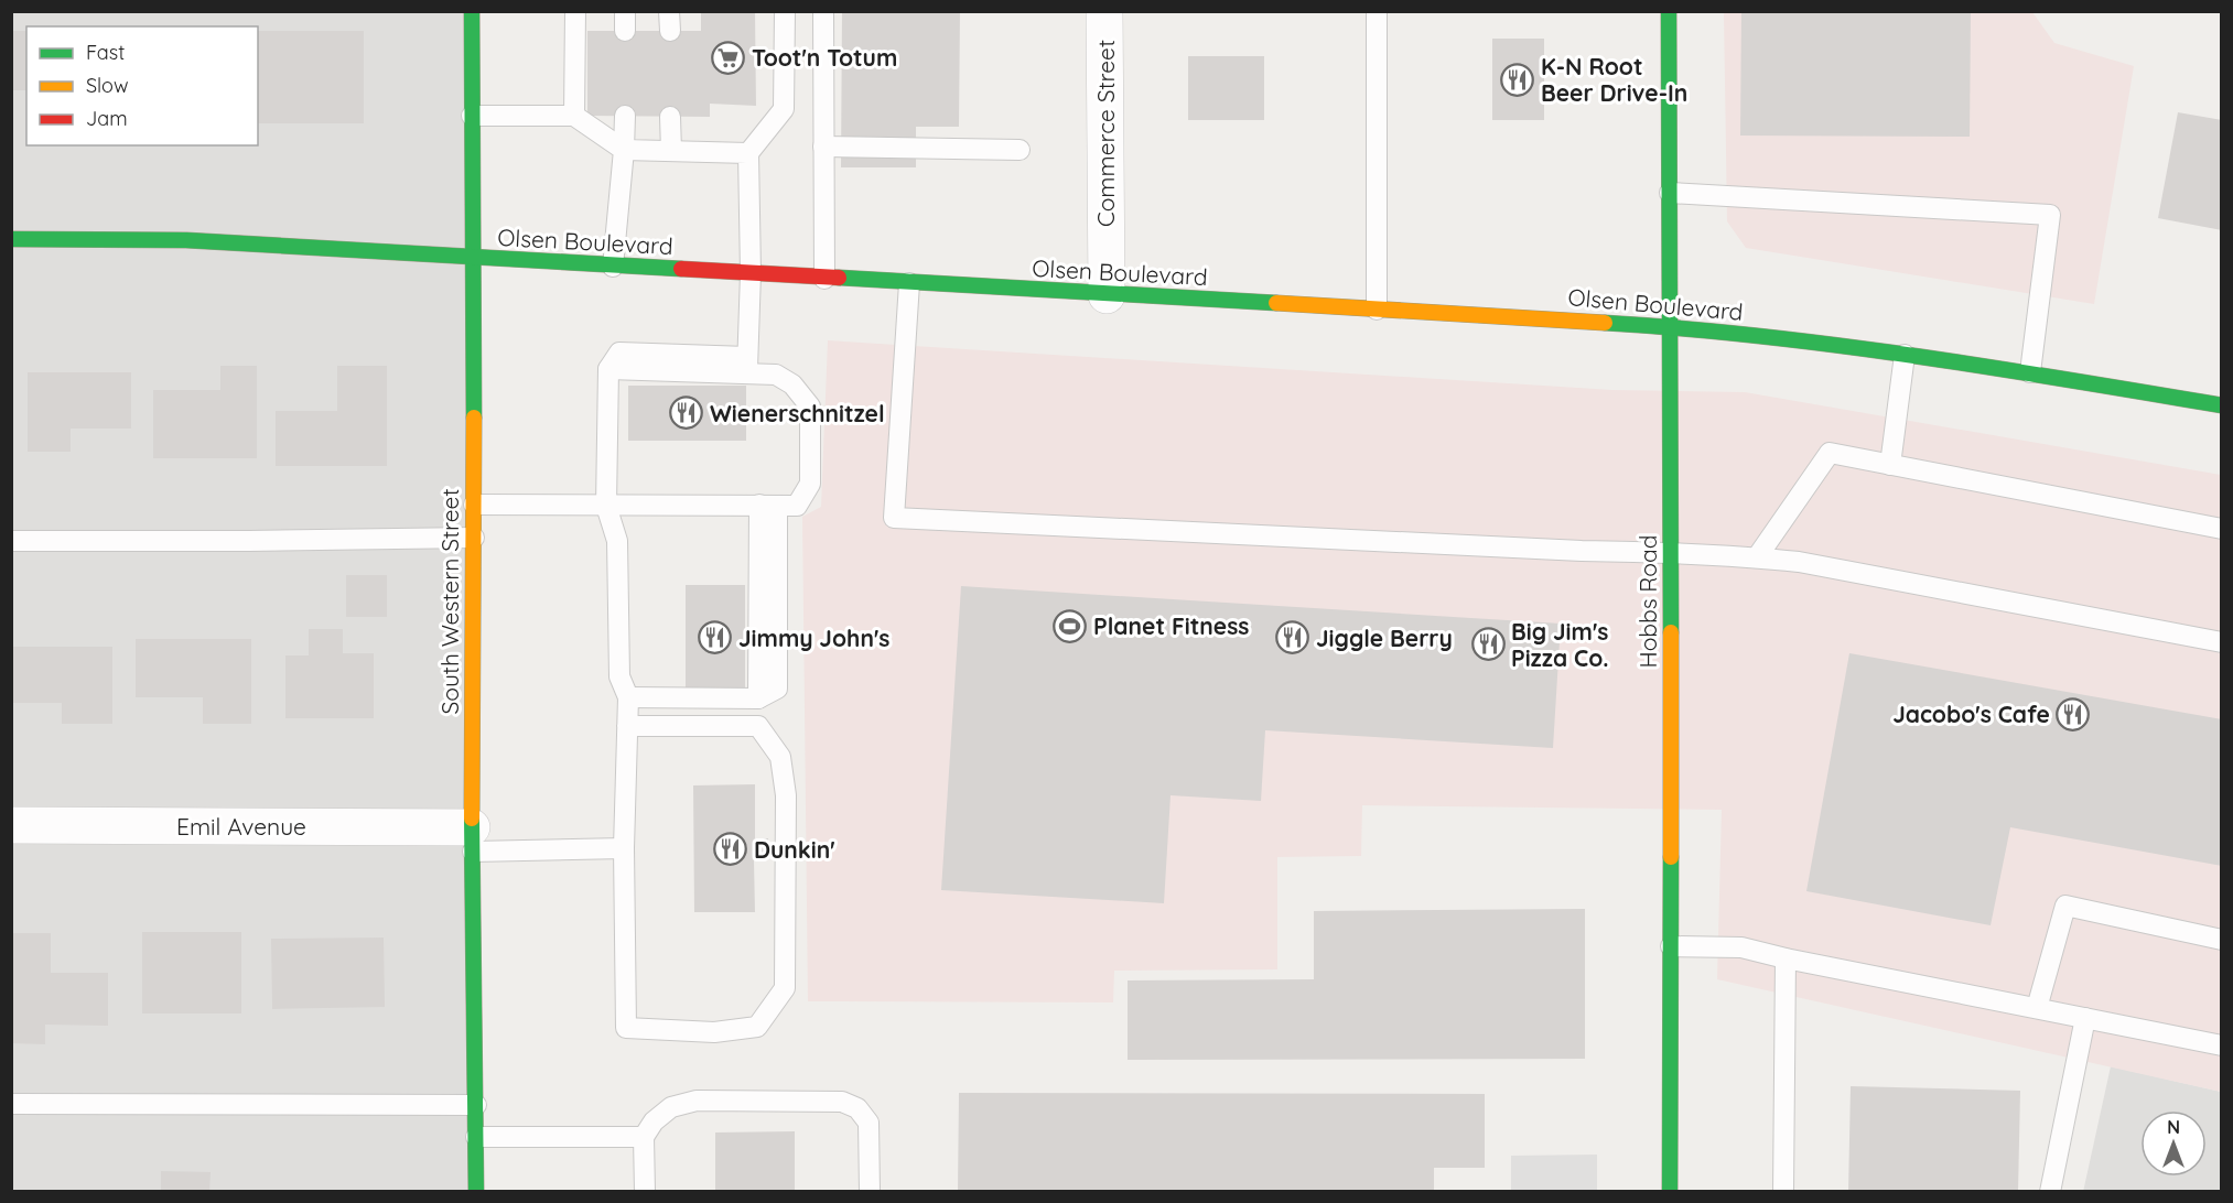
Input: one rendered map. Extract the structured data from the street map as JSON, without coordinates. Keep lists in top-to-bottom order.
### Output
{
  "streets": {
    "main road": ["Olsen Boulevard", "South Western Street", "Hobbs Road"],
    "street": ["Commerce Street", "Emil Avenue"]
  },
  "crossings": [
    ["Commerce Street", "Olsen Boulevard"],
    ["Olsen Boulevard", "South Western Street"],
    ["Olsen Boulevard", "Hobbs Road"],
    ["South Western Street", "Emil Avenue"]
  ],
  "places": {
    "supermarket": ["Toot'n Totum"],
    "restaurant": [
      "K-N Root Beer Drive-In",
      "Wienerschnitzel",
      "Jimmy John's",
      "Jiggle Berry",
      "Big Jim's Pizza Co.",
      "Jacobo's Cafe",
      "Dunkin'"
    ],
    "sports": ["Planet Fitness"]
  },
  "legend": ["Fast", "Slow", "Jam"],
  "north": "top"
}
